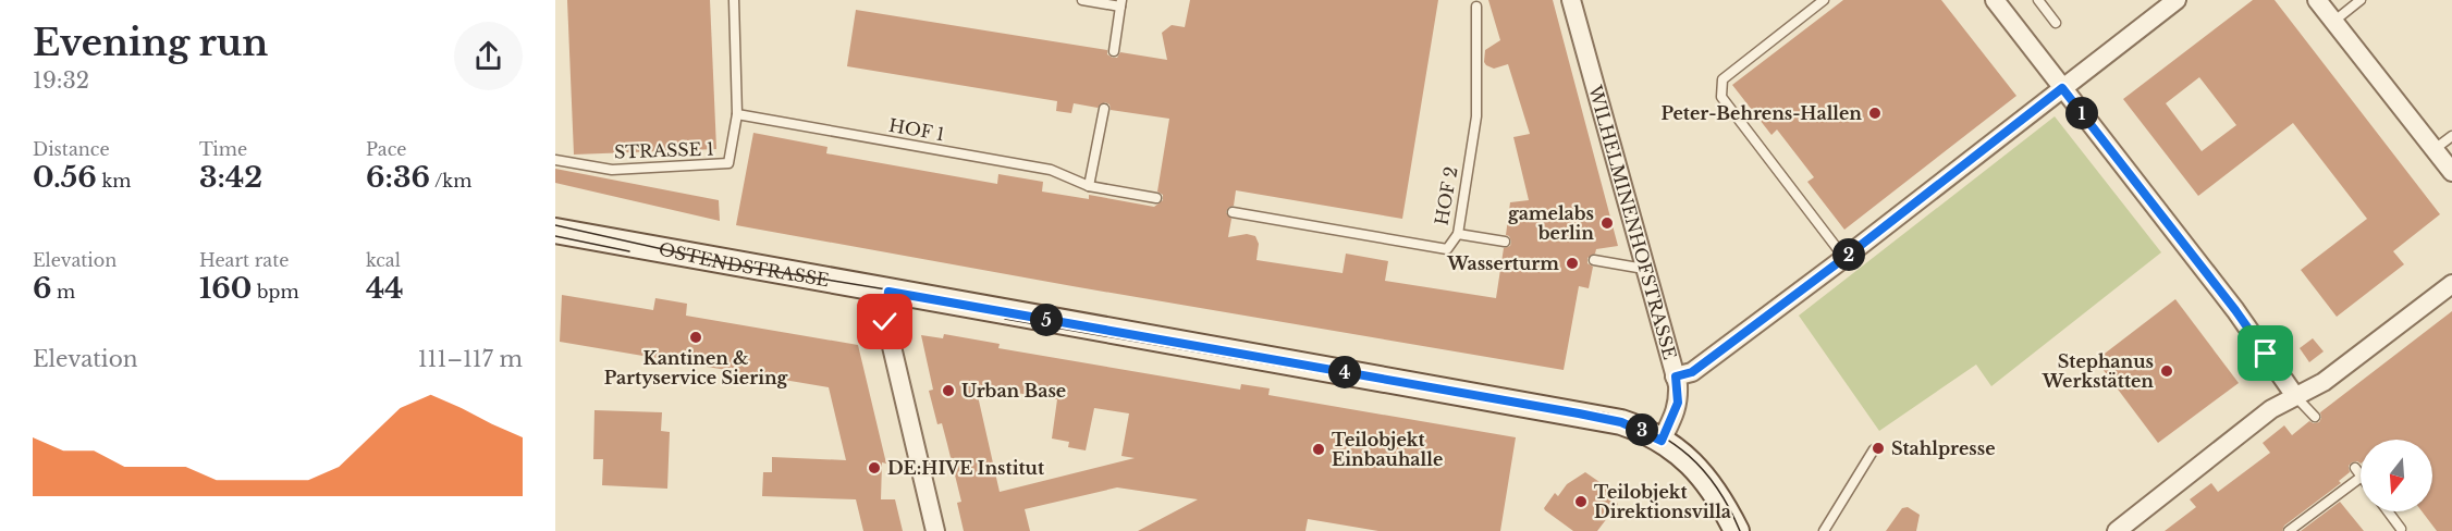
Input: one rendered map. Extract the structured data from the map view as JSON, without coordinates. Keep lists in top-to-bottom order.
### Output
{
  "streets": {
    "street": ["WILHELMINENHOFSTRASSE", "OSTENDSTRASSE"],
    "lane": ["HOF 1", "STRASSE 1", "HOF 2"]
  },
  "crossings": [
    ["HOF 1", "STRASSE 1"],
    ["WILHELMINENHOFSTRASSE", "OSTENDSTRASSE"]
  ],
  "places": [
    "Peter-Behrens-Hallen",
    "gamelabs berlin",
    "Wasserturm",
    "Kantinen & Partyservice Siering",
    "Stephanus Werkstätten",
    "Urban Base",
    "Stahlpresse",
    "Teilobjekt Einbauhalle",
    "DE:HIVE Institut",
    "Teilobjekt Direktionsvilla"
  ],
  "north": "bottom",
  "page": {
    "heading": ["Evening run", "19:32"],
    "pins": [
      "1",
      "2",
      "5",
      "4",
      "3"
    ],
    "stats": [
      ["Distance", "0.56 km"],
      ["Time", "3:42"],
      ["Pace", "6:36 /km"],
      ["Elevation", "6 m"],
      ["Heart rate", "160 bpm"],
      ["kcal", "44"]
    ],
    "chart": ["Elevation", "111–117 m"]
  }
}
